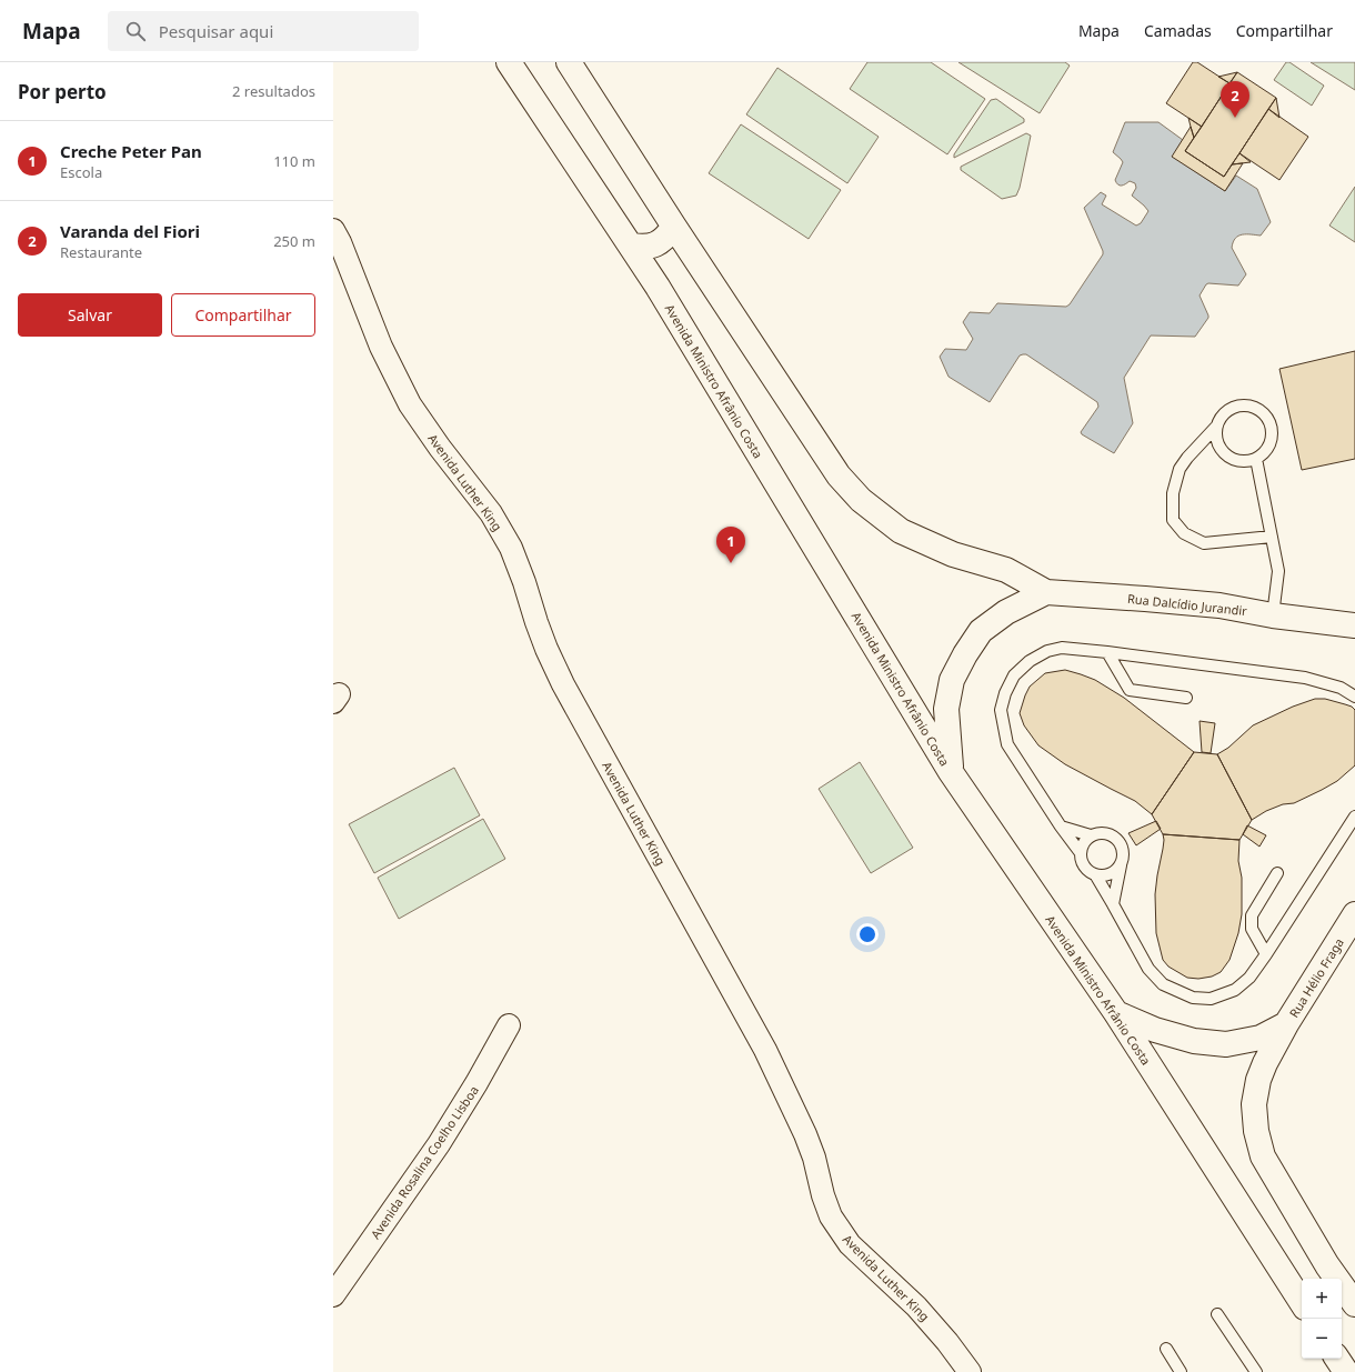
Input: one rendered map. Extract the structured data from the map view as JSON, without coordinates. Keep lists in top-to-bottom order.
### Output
{
  "streets": {
    "street": [
      "Avenida Ministro Afrânio Costa",
      "Avenida Luther King",
      "Rua Dalcídio Jurandir",
      "Rua Hélio Fraga",
      "Avenida Rosalina Coelho Lisboa"
    ]
  },
  "crossings": [
    ["Avenida Ministro Afrânio Costa", "Rua Hélio Fraga"]
  ],
  "page": {
    "header": "Mapa",
    "search": "Pesquisar aqui",
    "nav": ["Mapa", "Camadas", "Compartilhar"],
    "heading": ["Por perto", "2 resultados"],
    "pins": ["2", "1"],
    "list": [
      {
        "mark": "1",
        "name": "Creche Peter Pan",
        "note": "Escola",
        "value": "110 m"
      },
      {
        "mark": "2",
        "name": "Varanda del Fiori",
        "note": "Restaurante",
        "value": "250 m"
      }
    ],
    "buttons": ["Salvar", "Compartilhar"],
    "map_buttons": ["+", "−"]
  }
}
